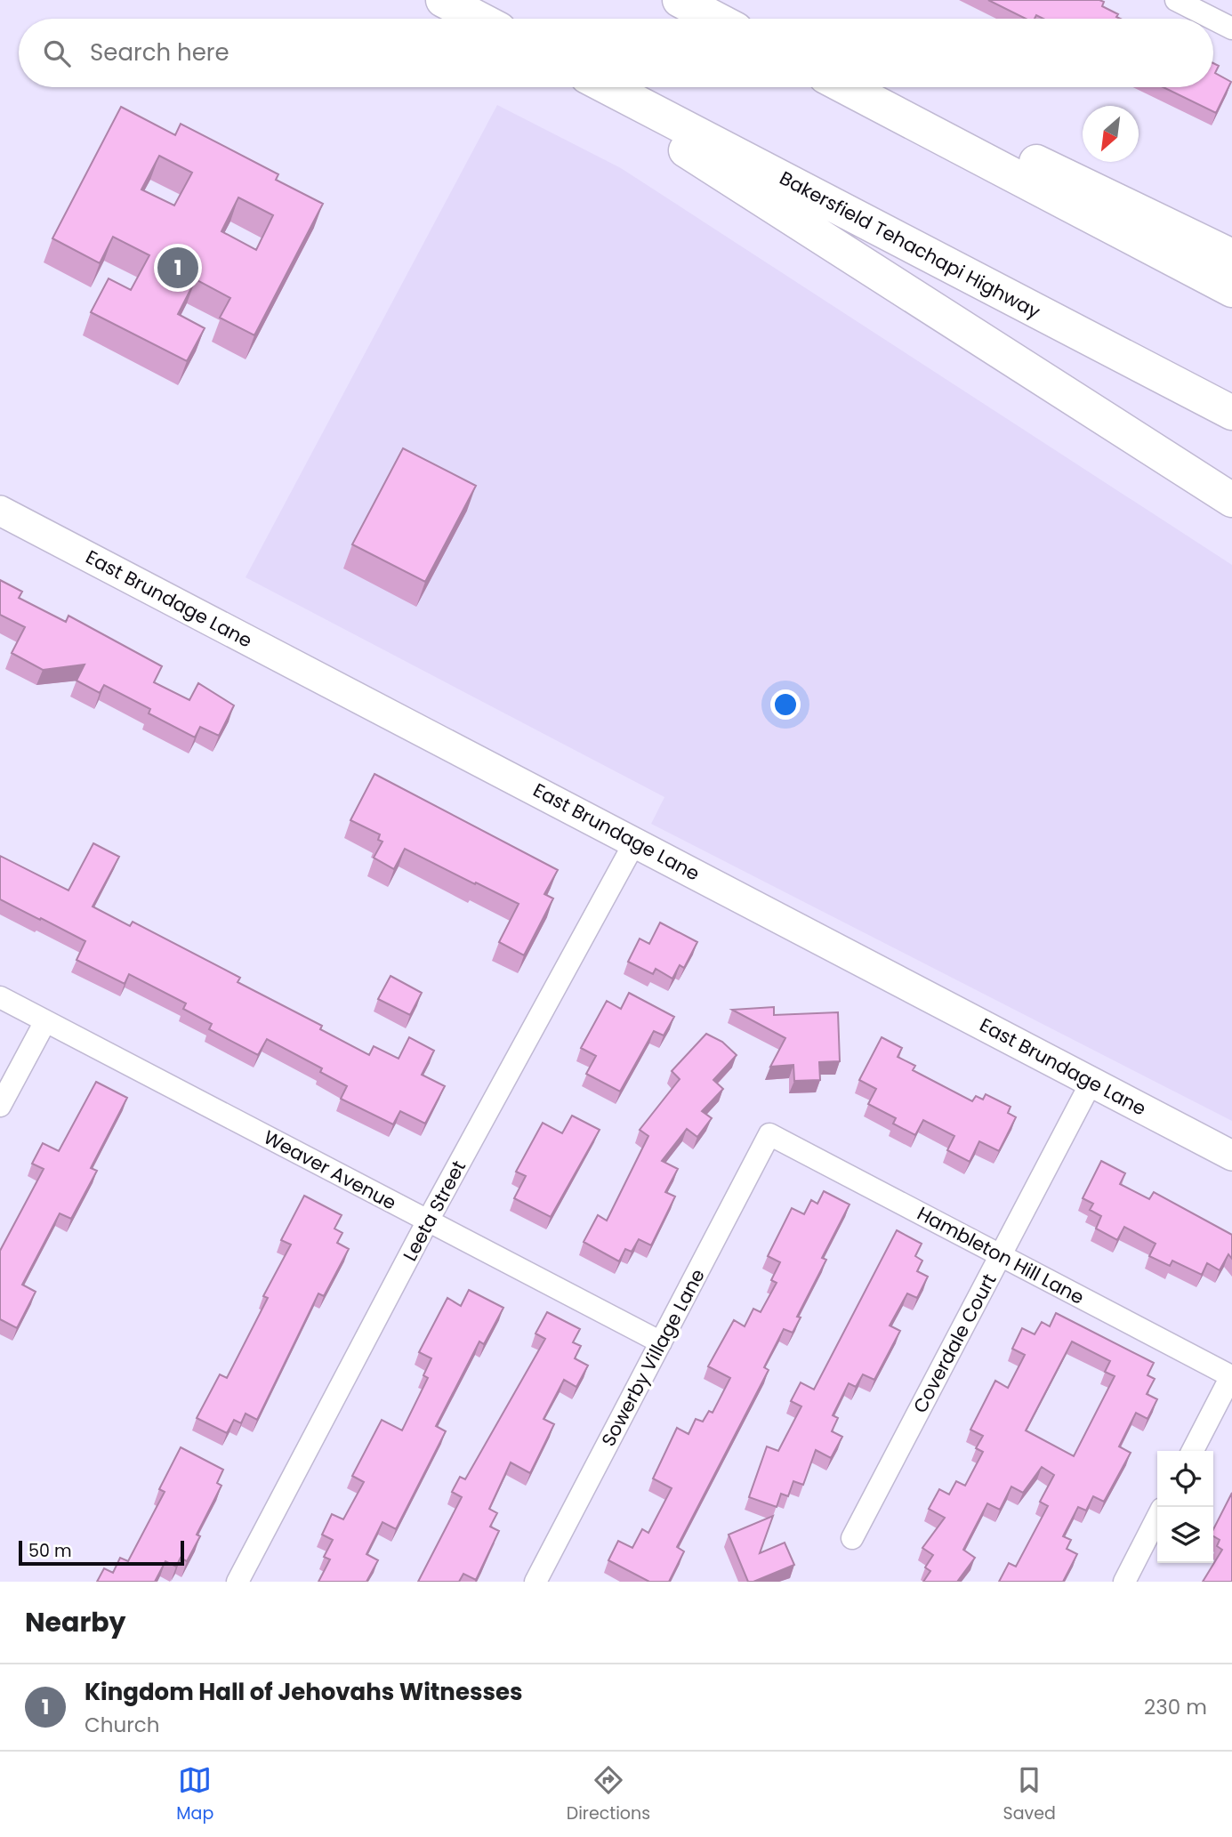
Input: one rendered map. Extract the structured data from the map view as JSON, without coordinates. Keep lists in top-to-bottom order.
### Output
{
  "streets": {
    "highway": ["Bakersfield Tehachapi Highway"],
    "main road": ["East Brundage Lane"],
    "street": [
      "Weaver Avenue",
      "Leeta Street",
      "Hambleton Hill Lane",
      "Coverdale Court",
      "Sowerby Village Lane"
    ]
  },
  "crossings": [
    ["East Brundage Lane", "Leeta Street"],
    ["East Brundage Lane", "Coverdale Court"],
    ["Weaver Avenue", "Leeta Street"],
    ["Weaver Avenue", "Sowerby Village Lane"],
    ["Hambleton Hill Lane", "Coverdale Court"],
    ["Hambleton Hill Lane", "Sowerby Village Lane"]
  ],
  "scale_bar": "50 m",
  "north": "bottom left",
  "page": {
    "search": "Search here",
    "pins": "1",
    "scale": "50 m",
    "heading": "Nearby",
    "list": [
      {
        "mark": "1",
        "name": "Kingdom Hall of Jehovahs Witnesses",
        "note": "Church",
        "value": "230 m"
      }
    ],
    "nav": ["Map", "Directions", "Saved"]
  }
}
